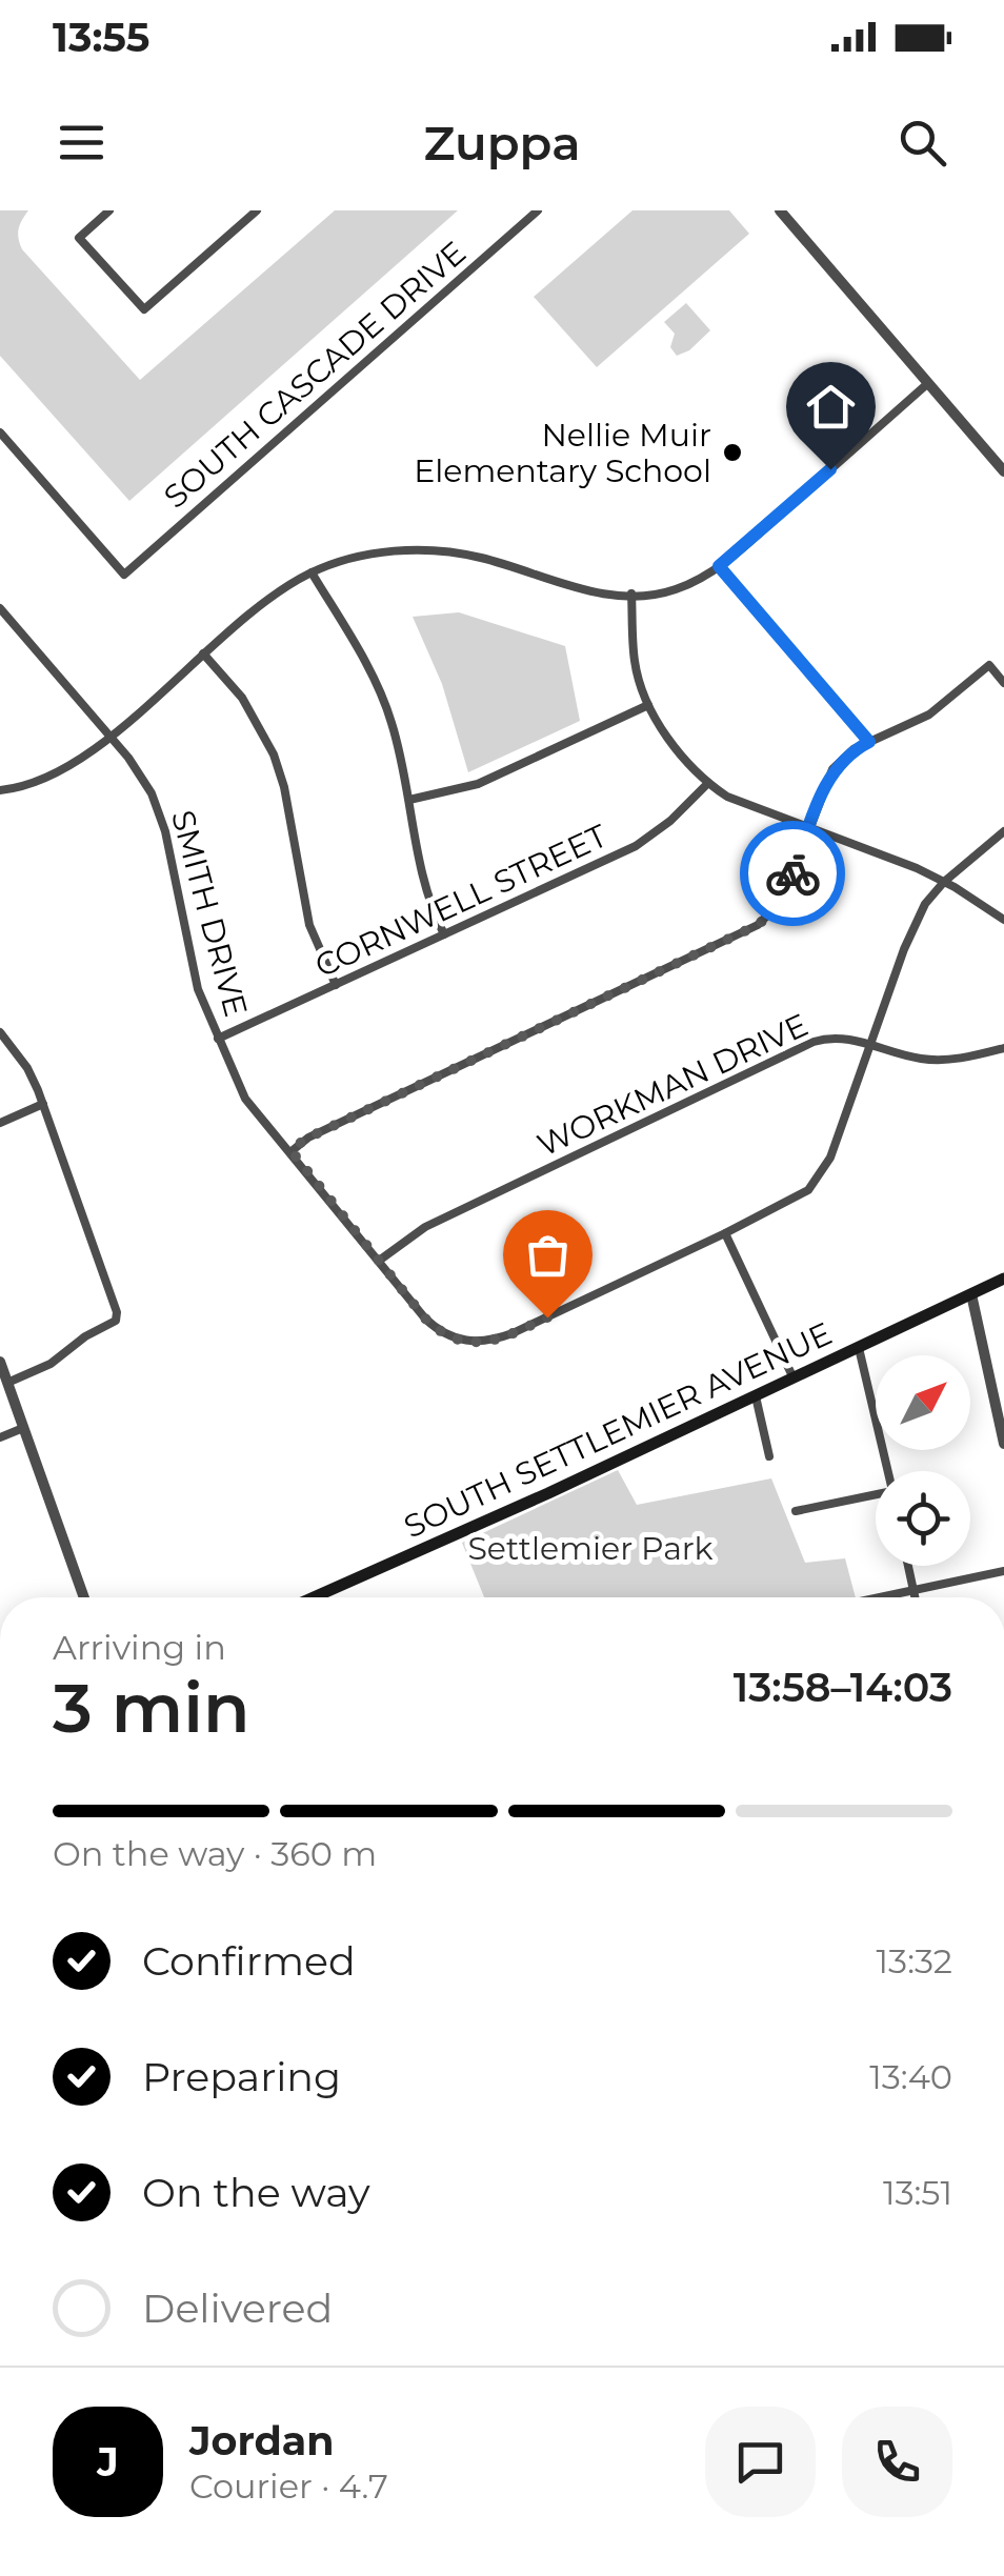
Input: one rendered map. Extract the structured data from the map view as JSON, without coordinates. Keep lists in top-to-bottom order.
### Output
{
  "streets": {
    "main road": ["SOUTH SETTLEMIER AVENUE"],
    "street": [
      "SOUTH CASCADE DRIVE",
      "CORNWELL STREET",
      "SMITH DRIVE",
      "WORKMAN DRIVE"
    ]
  },
  "crossings": [
    ["CORNWELL STREET", "SMITH DRIVE"],
    ["SMITH DRIVE", "WORKMAN DRIVE"]
  ],
  "parks": ["Settlemier Park"],
  "places": ["Nellie Muir Elementary School"],
  "north": "top right",
  "page": {
    "status": "13:55",
    "header": "Zuppa",
    "heading": ["3 min", "Arriving in", "13:58–14:03"],
    "panel": ["Jordan", "Courier · 4.7"],
    "bar": "On the way · 360 m",
    "list": [
      ["Confirmed", "13:32"],
      ["Preparing", "13:40"],
      ["On the way", "13:51"],
      "Delivered"
    ],
    "round": "J"
  }
}
